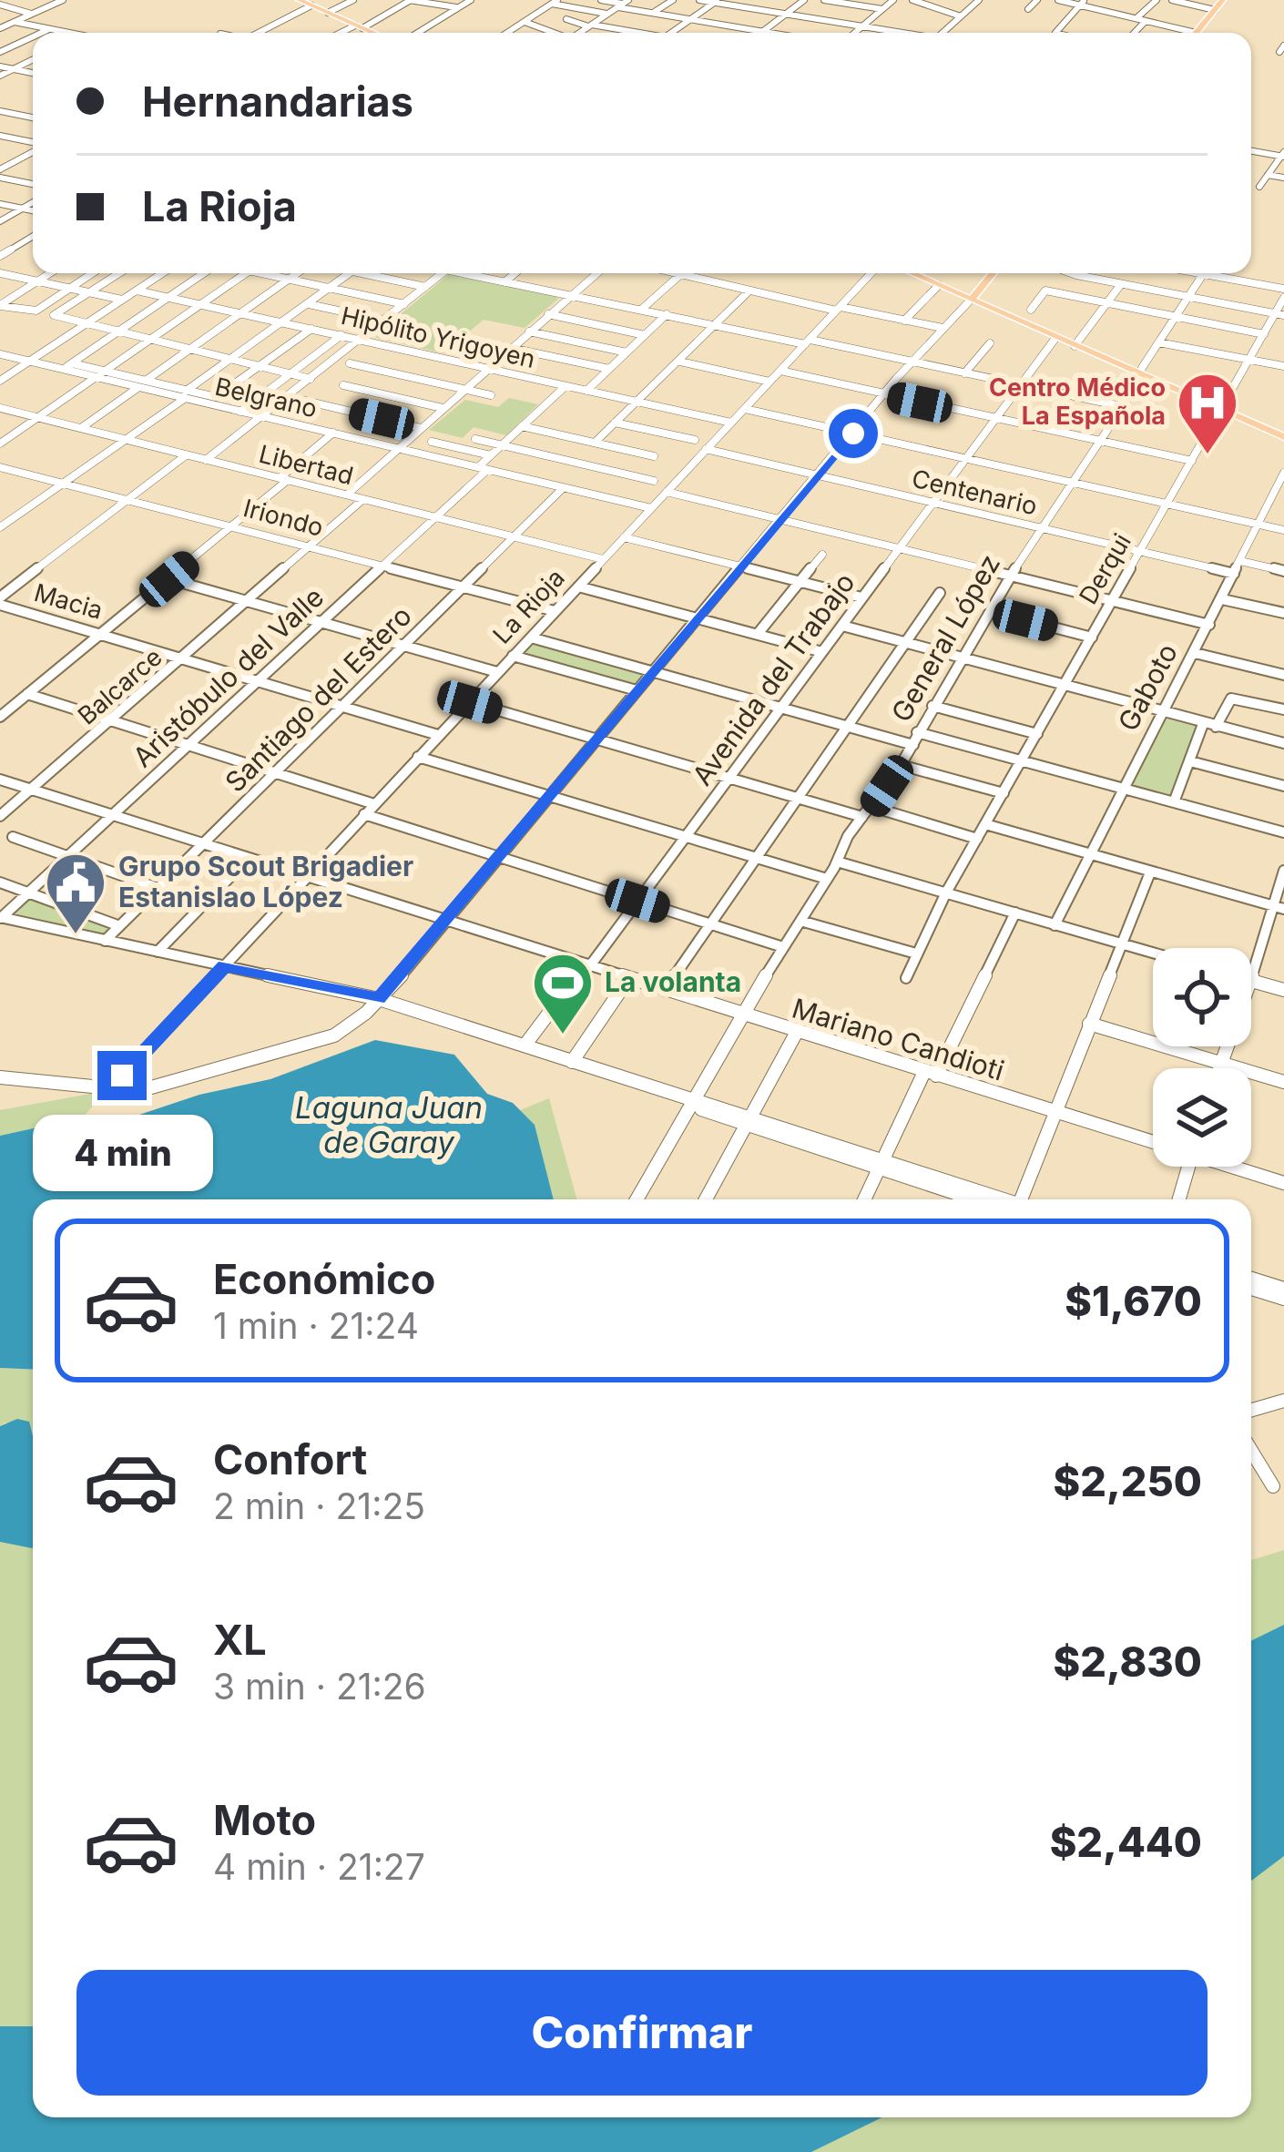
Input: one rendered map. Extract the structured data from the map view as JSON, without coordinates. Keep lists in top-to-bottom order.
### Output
{
  "streets": {
    "street": [
      "Hipólito Yrigoyen",
      "Belgrano",
      "Libertad",
      "Centenario",
      "Iriondo",
      "Derqui",
      "Macia",
      "La Rioja",
      "General López",
      "Aristóbulo del Valle",
      "Avenida del Trabajo",
      "Balcarce",
      "Gaboto",
      "Santiago del Estero",
      "Mariano Candioti"
    ]
  },
  "crossings": [
    ["Hipólito Yrigoyen", "La Rioja"],
    ["Hipólito Yrigoyen", "Aristóbulo del Valle"],
    ["Belgrano", "La Rioja"],
    ["Belgrano", "Aristóbulo del Valle"],
    ["Belgrano", "Santiago del Estero"],
    ["Libertad", "La Rioja"],
    ["Libertad", "Aristóbulo del Valle"],
    ["Libertad", "Balcarce"],
    ["Libertad", "Santiago del Estero"],
    ["Centenario", "Derqui"],
    ["Centenario", "La Rioja"],
    ["Centenario", "General López"],
    ["Centenario", "Avenida del Trabajo"],
    ["Centenario", "Gaboto"],
    ["Iriondo", "La Rioja"],
    ["Iriondo", "Aristóbulo del Valle"],
    ["Iriondo", "Balcarce"],
    ["Iriondo", "Santiago del Estero"],
    ["Macia", "La Rioja"],
    ["Macia", "Aristóbulo del Valle"],
    ["Macia", "Balcarce"],
    ["Macia", "Santiago del Estero"],
    ["La Rioja", "Mariano Candioti"],
    ["General López", "Mariano Candioti"],
    ["Aristóbulo del Valle", "Mariano Candioti"],
    ["Avenida del Trabajo", "Mariano Candioti"],
    ["Balcarce", "Mariano Candioti"],
    ["Santiago del Estero", "Mariano Candioti"]
  ],
  "water": ["Laguna Juan de Garay"],
  "places": {
    "hospital": ["Centro Médico La Española"],
    "public building": ["Grupo Scout Brigadier Estanislao López"],
    "sports": ["La volanta"]
  },
  "page": {
    "banner": ["Hernandarias", "La Rioja"],
    "bubble": "4 min",
    "list": [
      {
        "name": "Económico",
        "note": "1 min · 21:24",
        "value": "$1,670"
      },
      {
        "name": "Confort",
        "note": "2 min · 21:25",
        "value": "$2,250"
      },
      {
        "name": "XL",
        "note": "3 min · 21:26",
        "value": "$2,830"
      },
      {
        "name": "Moto",
        "note": "4 min · 21:27",
        "value": "$2,440"
      }
    ],
    "buttons": "Confirmar"
  }
}
